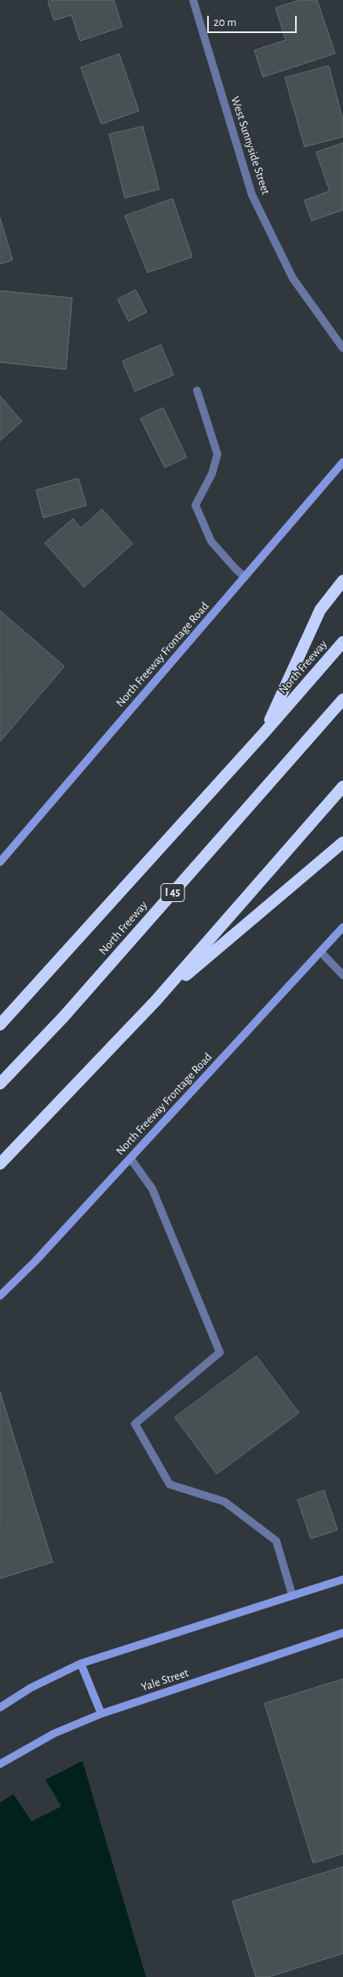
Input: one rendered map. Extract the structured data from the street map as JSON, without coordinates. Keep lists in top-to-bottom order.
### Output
{
  "streets": {
    "highway": ["North Freeway", "I 45"],
    "main road": ["North Freeway Frontage Road", "Yale Street"],
    "street": ["West Sunnyside Street"]
  },
  "scale_bar": "20 m"
}
